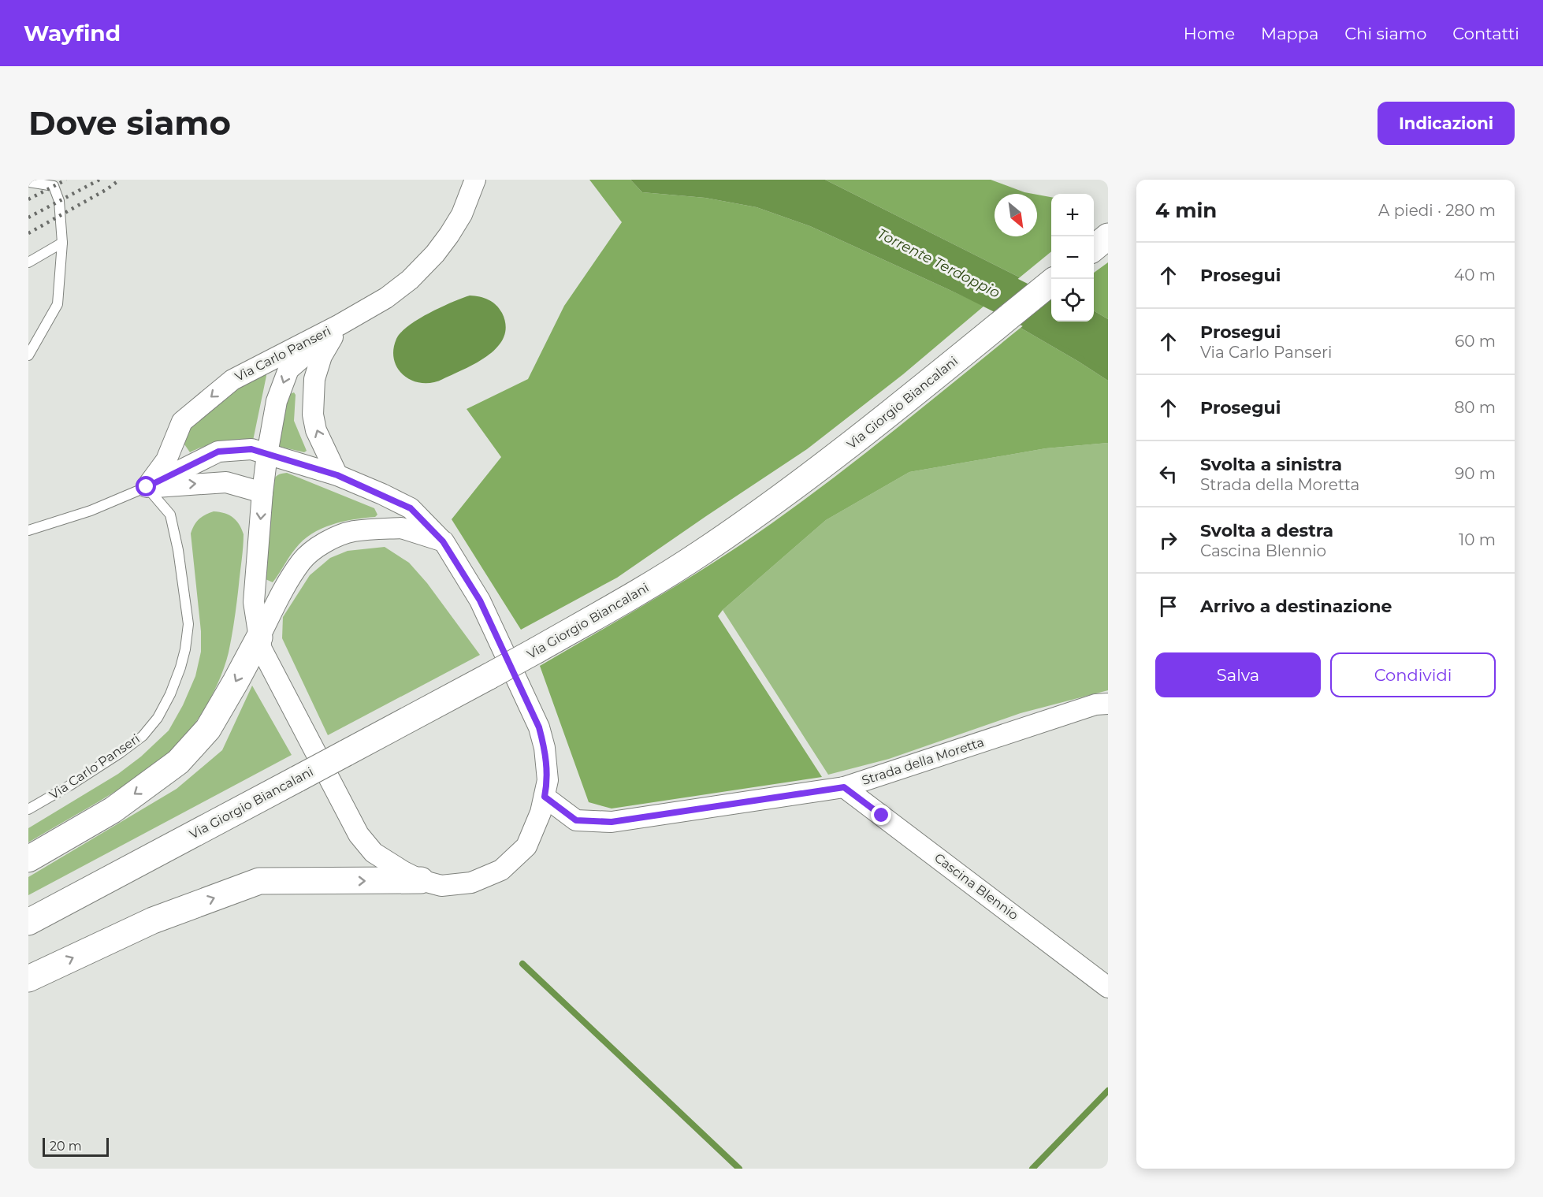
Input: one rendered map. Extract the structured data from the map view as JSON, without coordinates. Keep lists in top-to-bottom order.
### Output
{
  "streets": {
    "main road": ["Via Giorgio Biancalani"],
    "street": ["Via Carlo Panseri", "Strada della Moretta", "Cascina Blennio"]
  },
  "crossings": [
    ["Strada della Moretta", "Cascina Blennio"]
  ],
  "water": ["Torrente Terdoppio"],
  "scale_bar": "20 m",
  "north": "bottom right",
  "page": {
    "header": "Wayfind",
    "nav": [
      "Home",
      "Mappa",
      "Chi siamo",
      "Contatti"
    ],
    "buttons": [
      "Indicazioni",
      ["Salva", "Condividi"]
    ],
    "title": "Dove siamo",
    "heading": ["4 min", "A piedi · 280 m"],
    "map_buttons": ["+", "−"],
    "list": [
      ["Prosegui", "40 m"],
      ["Prosegui", "Via Carlo Panseri", "60 m"],
      ["Prosegui", "80 m"],
      ["Svolta a sinistra", "Strada della Moretta", "90 m"],
      ["Svolta a destra", "Cascina Blennio", "10 m"],
      "Arrivo a destinazione"
    ],
    "scale": "20 m"
  }
}
